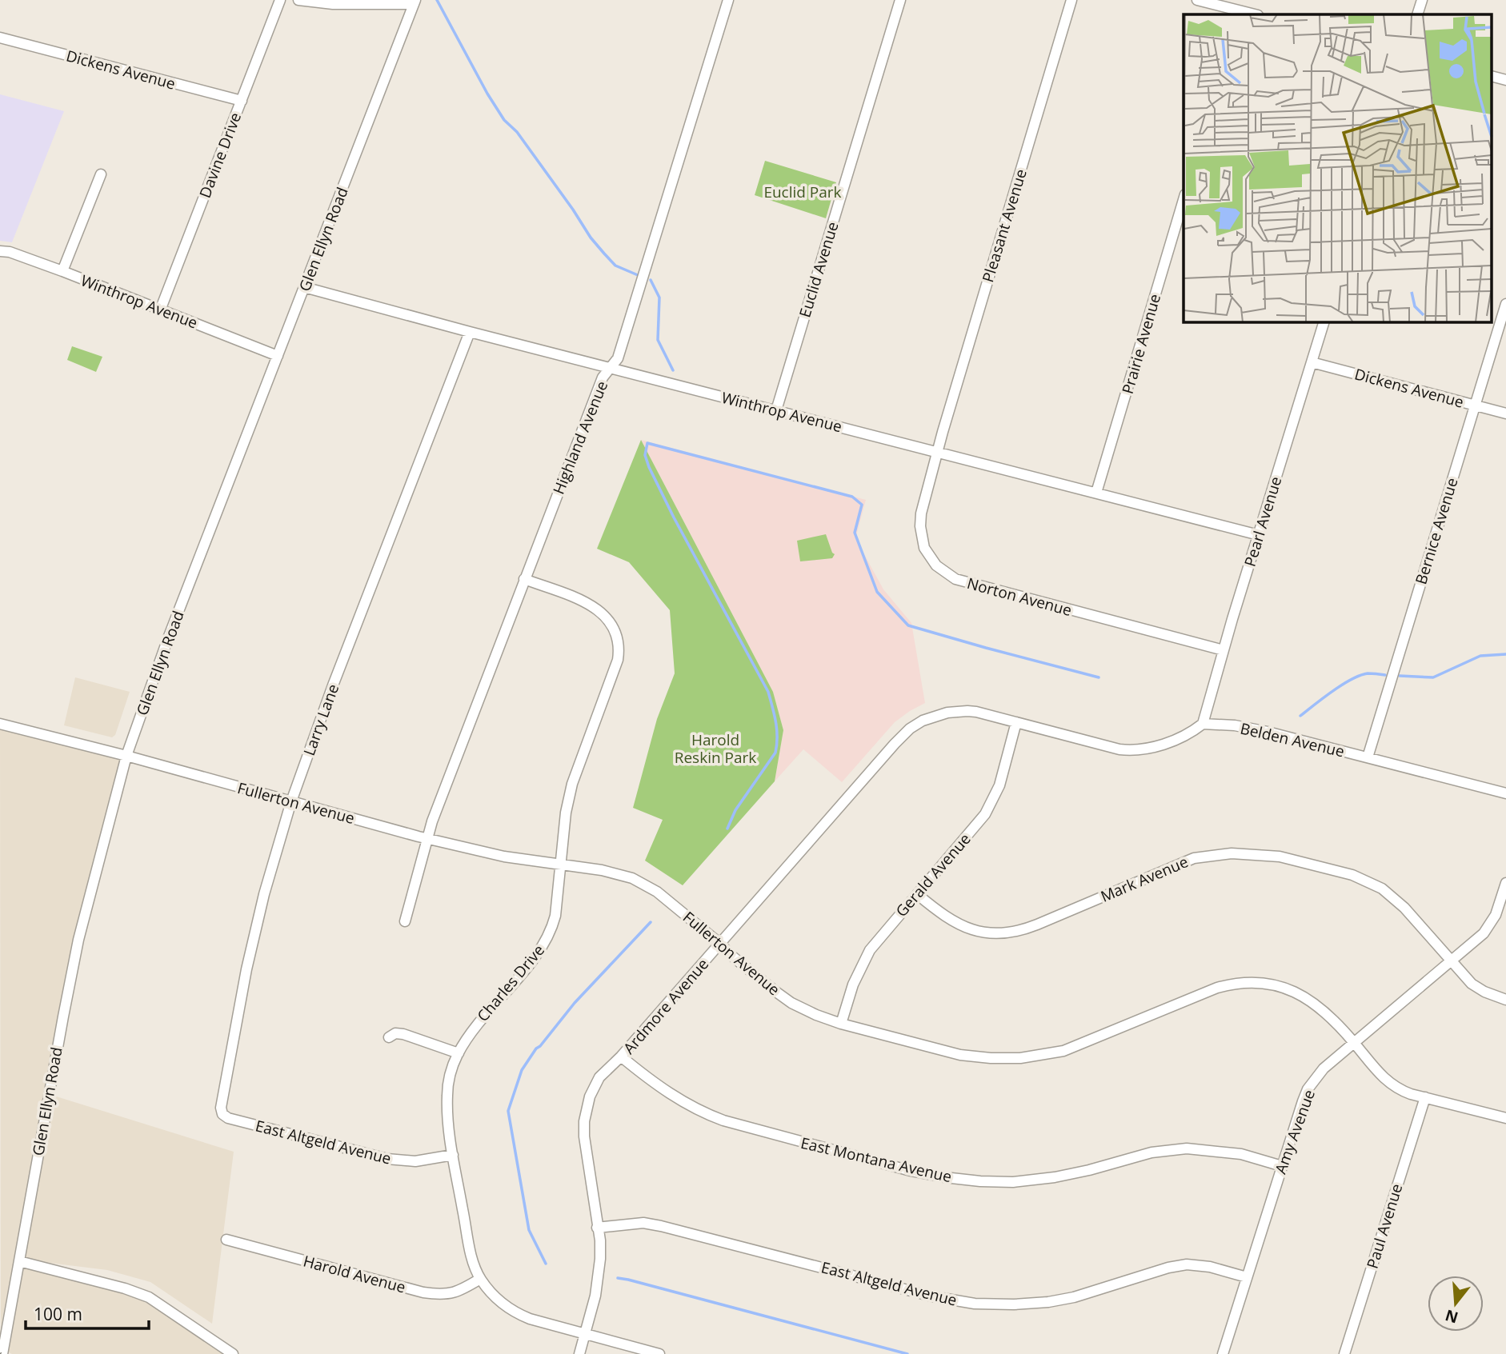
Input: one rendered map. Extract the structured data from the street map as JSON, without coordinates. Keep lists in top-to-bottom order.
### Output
{
  "streets": {
    "street": [
      "Dickens Avenue",
      "Davine Drive",
      "Pleasant Avenue",
      "Glen Ellyn Road",
      "Euclid Avenue",
      "Winthrop Avenue",
      "Prairie Avenue",
      "Highland Avenue",
      "Pearl Avenue",
      "Bernice Avenue",
      "Norton Avenue",
      "Larry Lane",
      "Belden Avenue",
      "Fullerton Avenue",
      "Gerald Avenue",
      "Mark Avenue",
      "Charles Drive",
      "Ardmore Avenue",
      "Amy Avenue",
      "East Altgeld Avenue",
      "East Montana Avenue",
      "Paul Avenue",
      "Harold Avenue"
    ]
  },
  "crossings": [
    ["Dickens Avenue", "Davine Drive"],
    ["Dickens Avenue", "Pearl Avenue"],
    ["Dickens Avenue", "Bernice Avenue"],
    ["Davine Drive", "Winthrop Avenue"],
    ["Pleasant Avenue", "Winthrop Avenue"],
    ["Pleasant Avenue", "Norton Avenue"],
    ["Glen Ellyn Road", "Winthrop Avenue"],
    ["Glen Ellyn Road", "Fullerton Avenue"],
    ["Euclid Avenue", "Winthrop Avenue"],
    ["Winthrop Avenue", "Prairie Avenue"],
    ["Winthrop Avenue", "Highland Avenue"],
    ["Winthrop Avenue", "Pearl Avenue"],
    ["Winthrop Avenue", "Norton Avenue"],
    ["Winthrop Avenue", "Larry Lane"],
    ["Highland Avenue", "Fullerton Avenue"],
    ["Highland Avenue", "Charles Drive"],
    ["Pearl Avenue", "Norton Avenue"],
    ["Pearl Avenue", "Belden Avenue"],
    ["Bernice Avenue", "Belden Avenue"],
    ["Larry Lane", "Fullerton Avenue"],
    ["Larry Lane", "East Altgeld Avenue"],
    ["Fullerton Avenue", "Gerald Avenue"],
    ["Fullerton Avenue", "Charles Drive"],
    ["Fullerton Avenue", "Ardmore Avenue"],
    ["Fullerton Avenue", "Amy Avenue"],
    ["Fullerton Avenue", "Paul Avenue"],
    ["Gerald Avenue", "Mark Avenue"],
    ["Gerald Avenue", "Ardmore Avenue"],
    ["Mark Avenue", "Amy Avenue"],
    ["Charles Drive", "Ardmore Avenue"],
    ["Charles Drive", "East Altgeld Avenue"],
    ["Charles Drive", "Harold Avenue"],
    ["Ardmore Avenue", "East Altgeld Avenue"],
    ["Ardmore Avenue", "East Montana Avenue"],
    ["Amy Avenue", "East Altgeld Avenue"],
    ["Amy Avenue", "East Montana Avenue"]
  ],
  "parks": ["Euclid Park", "Harold Reskin Park"],
  "scale_bar": "100 m",
  "north": "bottom"
}
